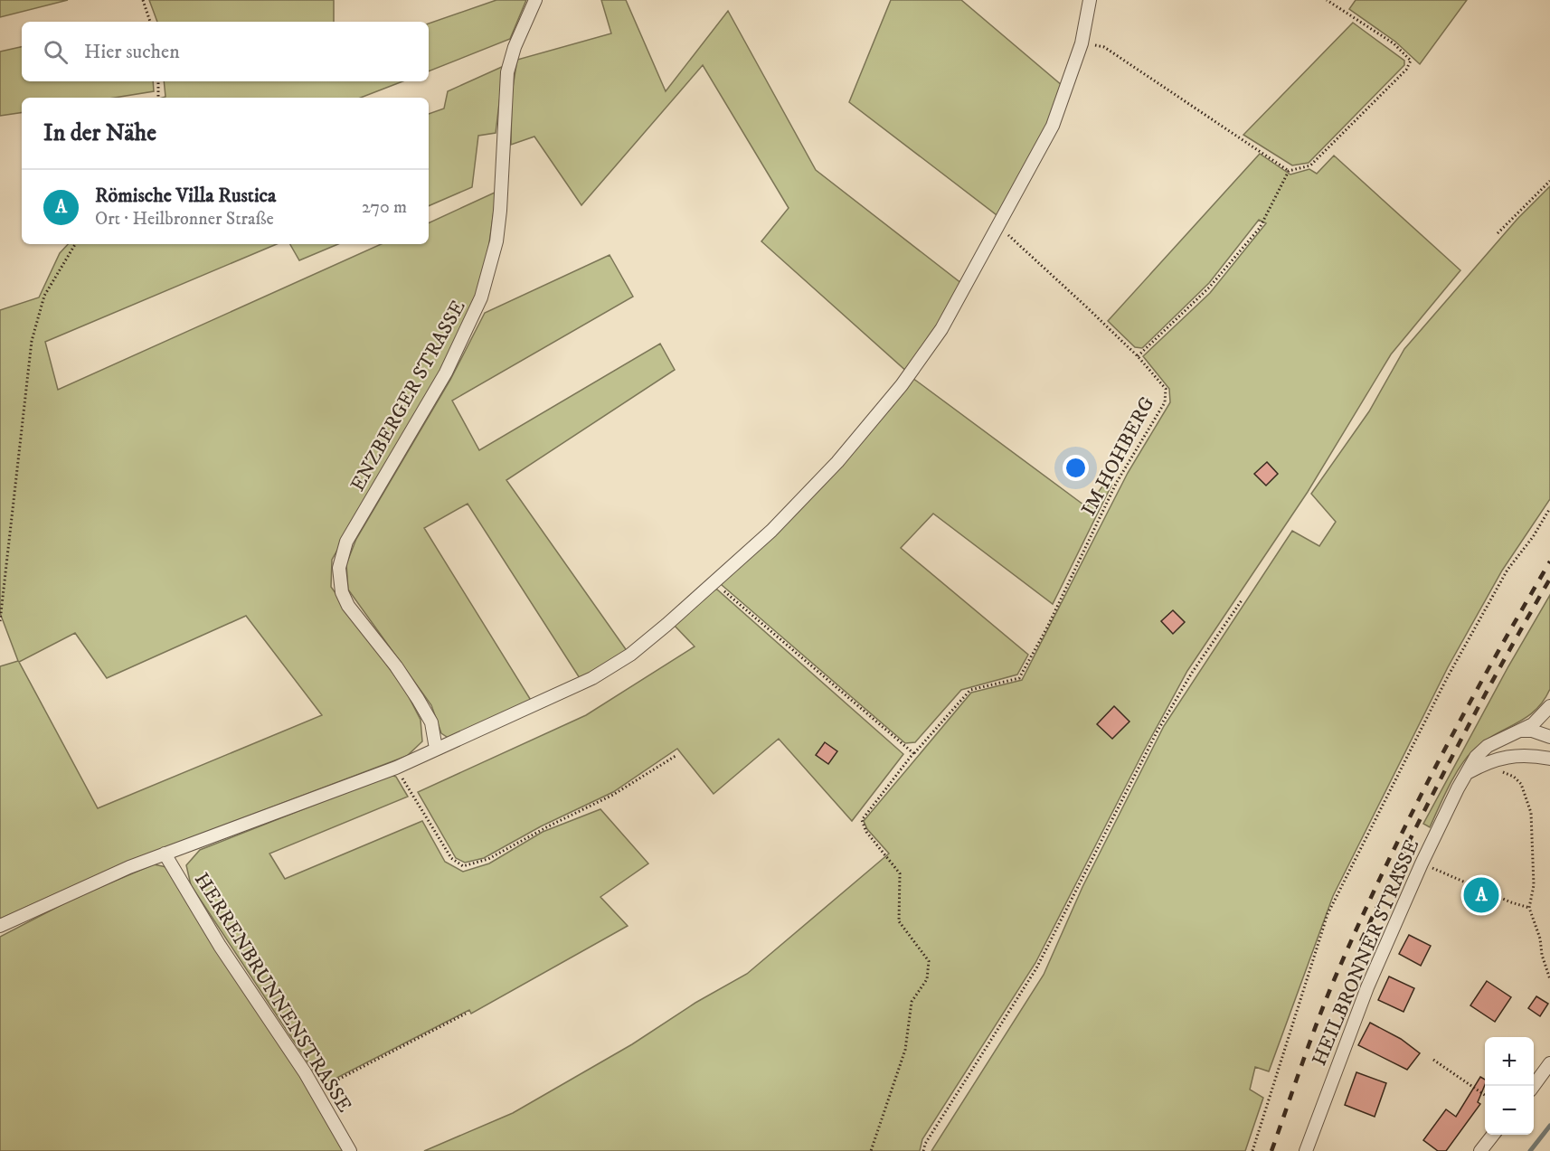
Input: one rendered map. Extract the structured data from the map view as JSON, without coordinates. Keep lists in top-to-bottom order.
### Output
{
  "streets": {
    "street": ["ENZBERGER STRASSE", "HEILBRONNER STRASSE", "HERRENBRUNNENSTRASSE"],
    "path": ["IM HOHBERG"]
  },
  "page": {
    "search": "Hier suchen",
    "heading": "In der Nähe",
    "list": [
      {
        "mark": "A",
        "name": "Römische Villa Rustica",
        "note": "Ort · Heilbronner Straße",
        "value": "270 m"
      }
    ],
    "pins": "A",
    "map_buttons": ["+", "−"]
  }
}
